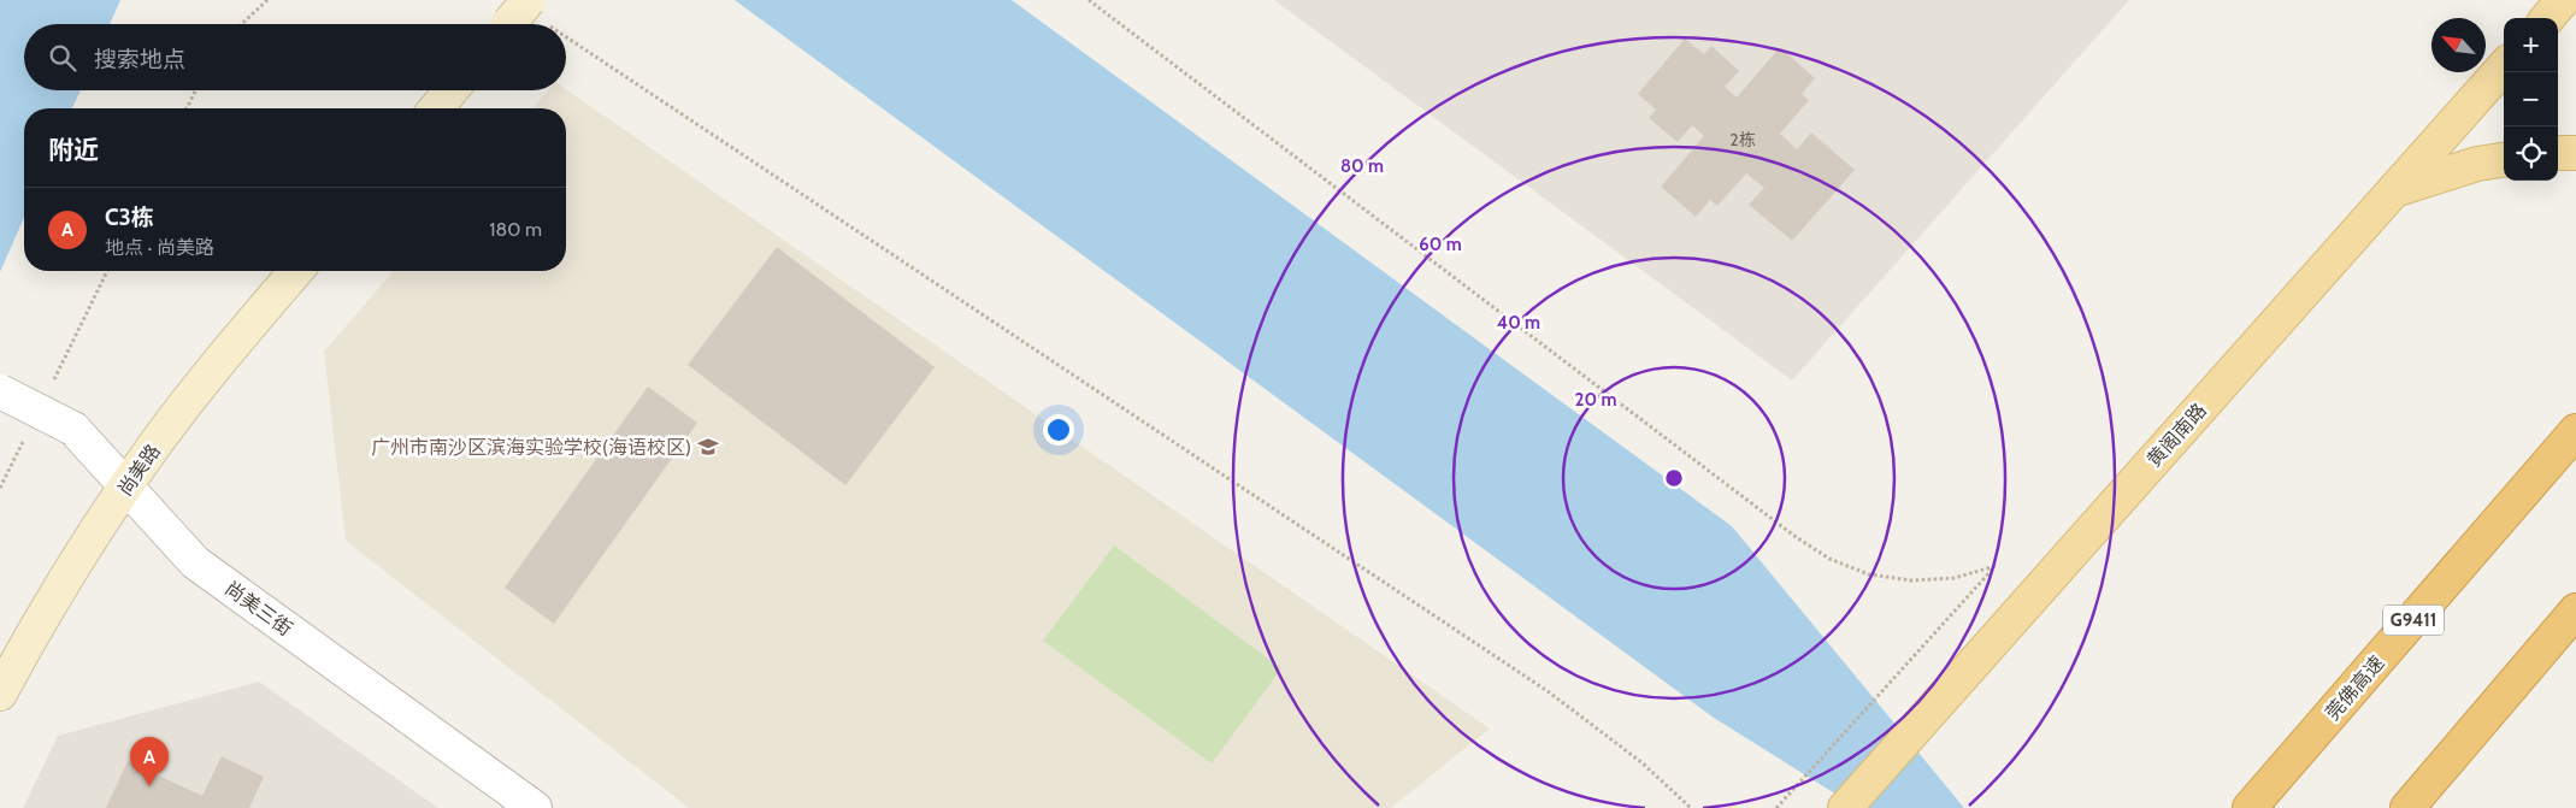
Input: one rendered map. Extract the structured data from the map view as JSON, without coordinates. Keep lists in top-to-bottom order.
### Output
{
  "streets": {
    "highway": ["G9411", "莞佛高速"],
    "main road": ["黄阁南路"],
    "street": ["尚美路", "尚美三街"]
  },
  "crossings": [
    ["尚美路", "尚美三街"]
  ],
  "places": {
    "school or university": ["广州市南沙区滨海实验学校(海语校区)"]
  },
  "house_numbers": ["2栋"],
  "north": "top left",
  "page": {
    "map_buttons": ["+", "−"],
    "search": "搜索地点",
    "heading": "附近",
    "list": [
      {
        "mark": "A",
        "name": "C3栋",
        "note": "地点 · 尚美路",
        "value": "180 m"
      }
    ],
    "pins": "A"
  },
  "rings": [
    "80 m",
    "60 m",
    "40 m",
    "20 m"
  ]
}
